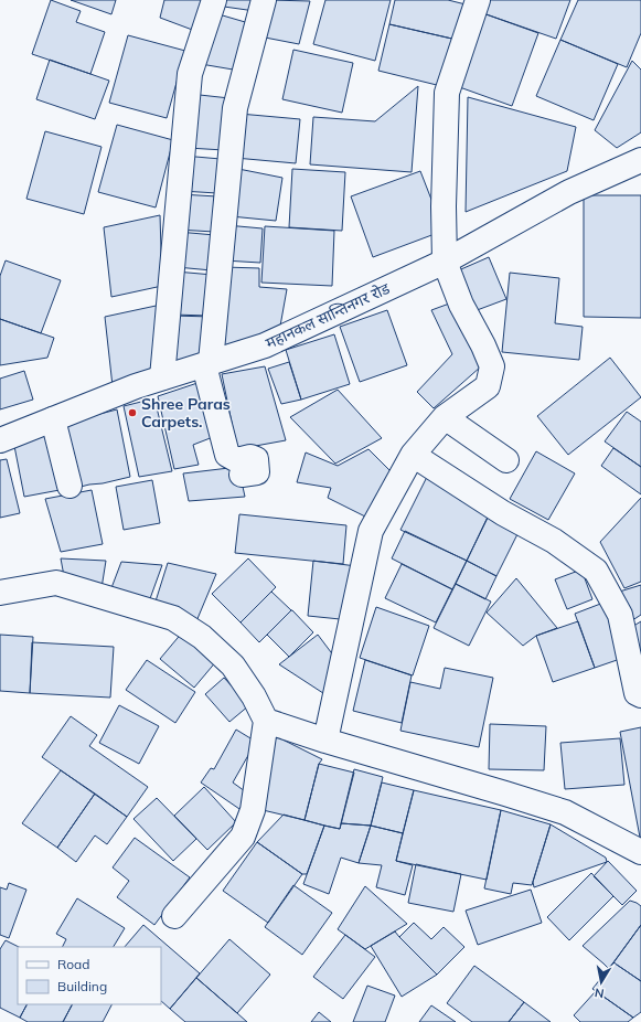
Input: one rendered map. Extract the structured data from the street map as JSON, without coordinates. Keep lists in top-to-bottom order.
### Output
{
  "streets": {
    "street": ["महानकल सान्तिनगर रोड"]
  },
  "places": ["Shree Paras Carpets."],
  "legend": ["Road", "Building"],
  "north": "bottom"
}
